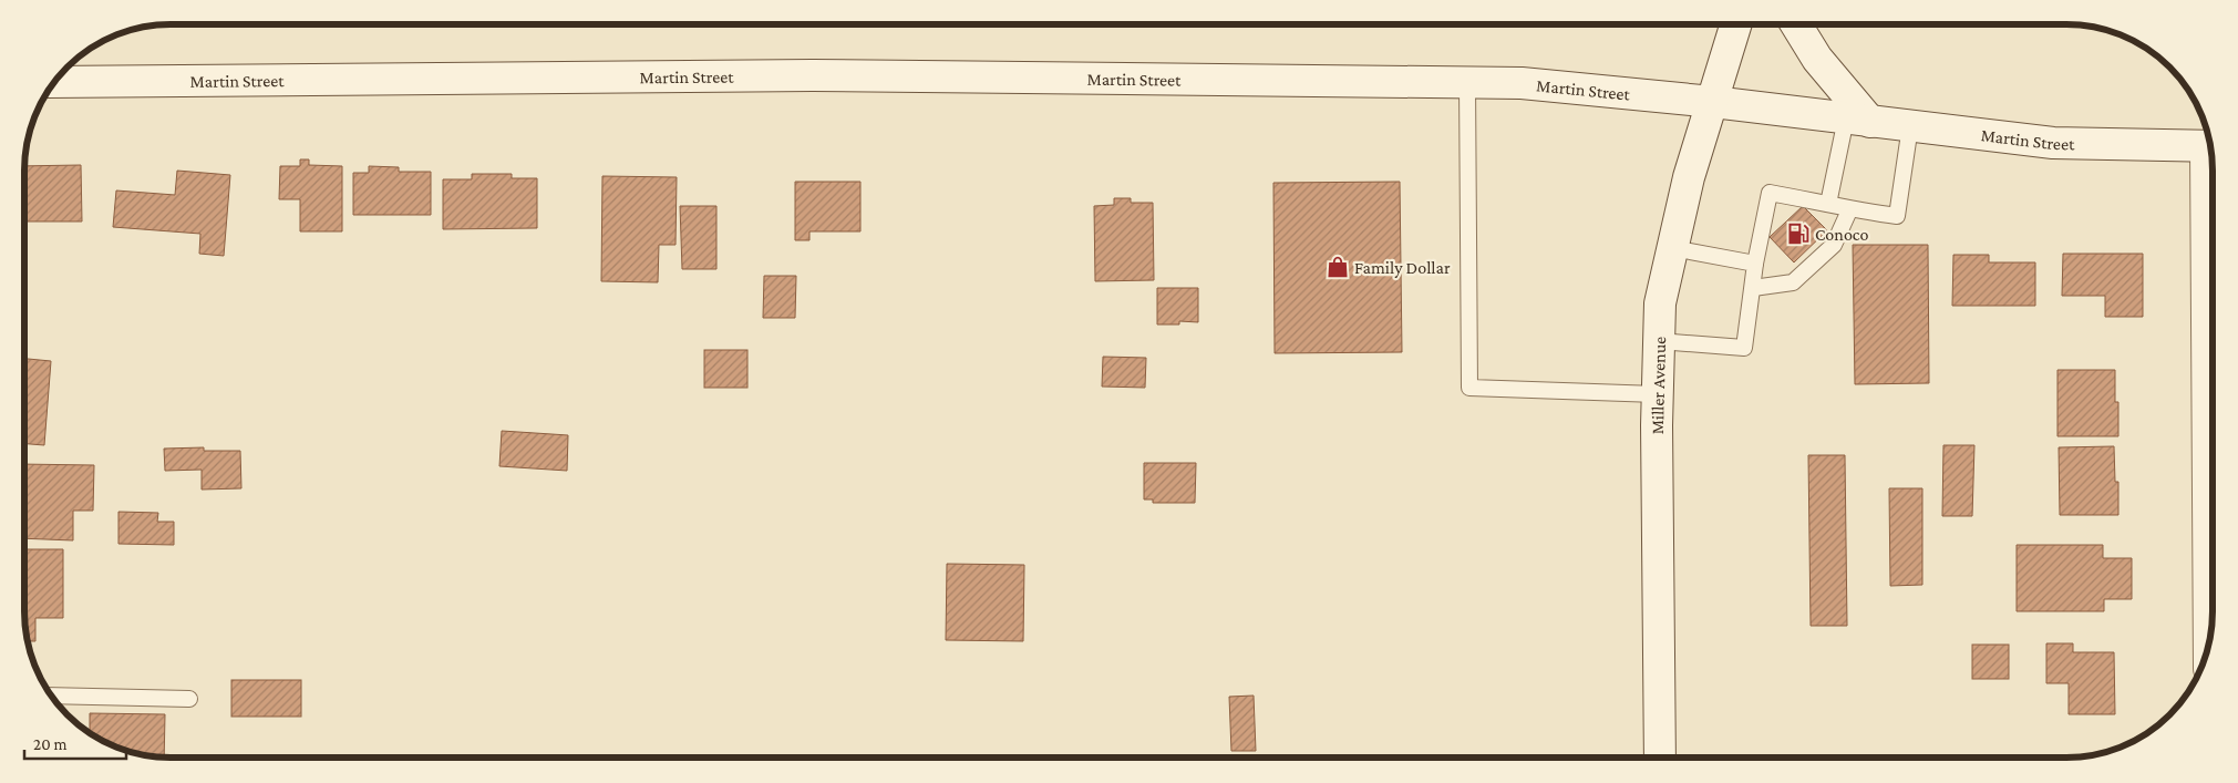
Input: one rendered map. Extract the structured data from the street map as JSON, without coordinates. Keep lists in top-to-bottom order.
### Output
{
  "streets": {
    "street": ["Martin Street", "Miller Avenue"]
  },
  "crossings": [
    ["Martin Street", "Miller Avenue"]
  ],
  "places": {
    "fuel station": ["Conoco"],
    "shop": ["Family Dollar"]
  },
  "scale_bar": "20 m"
}
